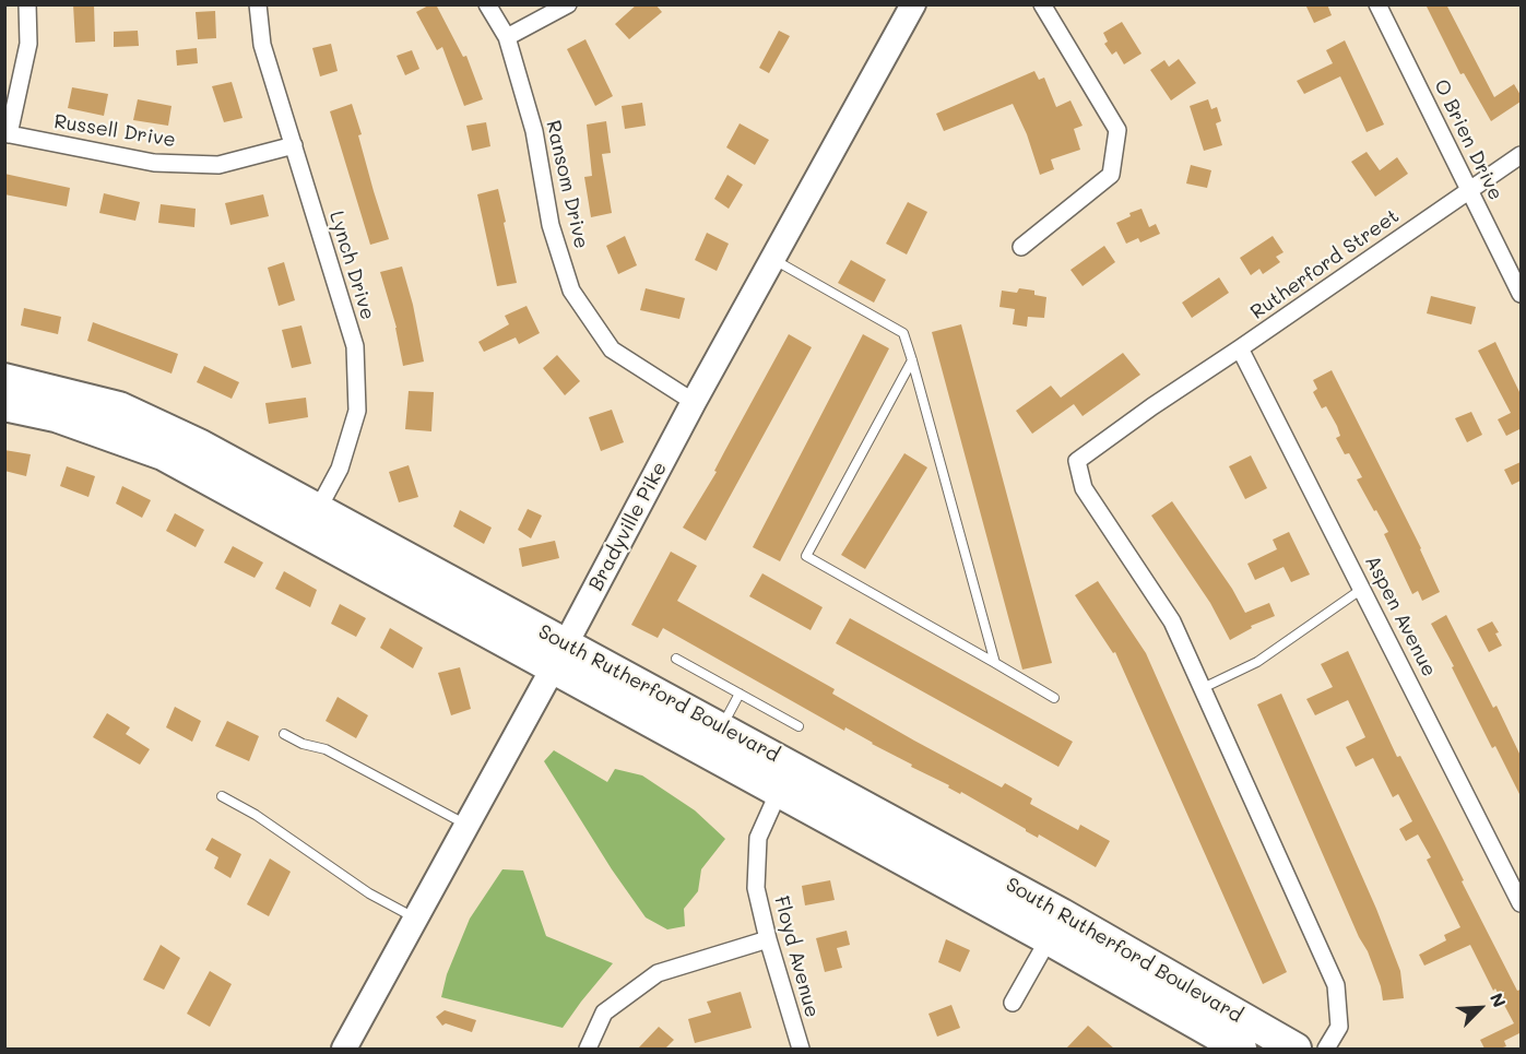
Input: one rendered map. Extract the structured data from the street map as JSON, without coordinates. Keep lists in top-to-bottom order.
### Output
{
  "streets": {
    "highway": ["South Rutherford Boulevard"],
    "main road": ["Bradyville Pike"],
    "street": [
      "Russell Drive",
      "O Brien Drive",
      "Ransom Drive",
      "Rutherford Street",
      "Lynch Drive",
      "Aspen Avenue",
      "Floyd Avenue"
    ]
  },
  "crossings": [
    ["Russell Drive", "Lynch Drive"],
    ["O Brien Drive", "Rutherford Street"],
    ["Ransom Drive", "Bradyville Pike"],
    ["Rutherford Street", "Aspen Avenue"],
    ["Lynch Drive", "South Rutherford Boulevard"],
    ["Bradyville Pike", "South Rutherford Boulevard"],
    ["South Rutherford Boulevard", "Floyd Avenue"]
  ],
  "north": "top right"
}
